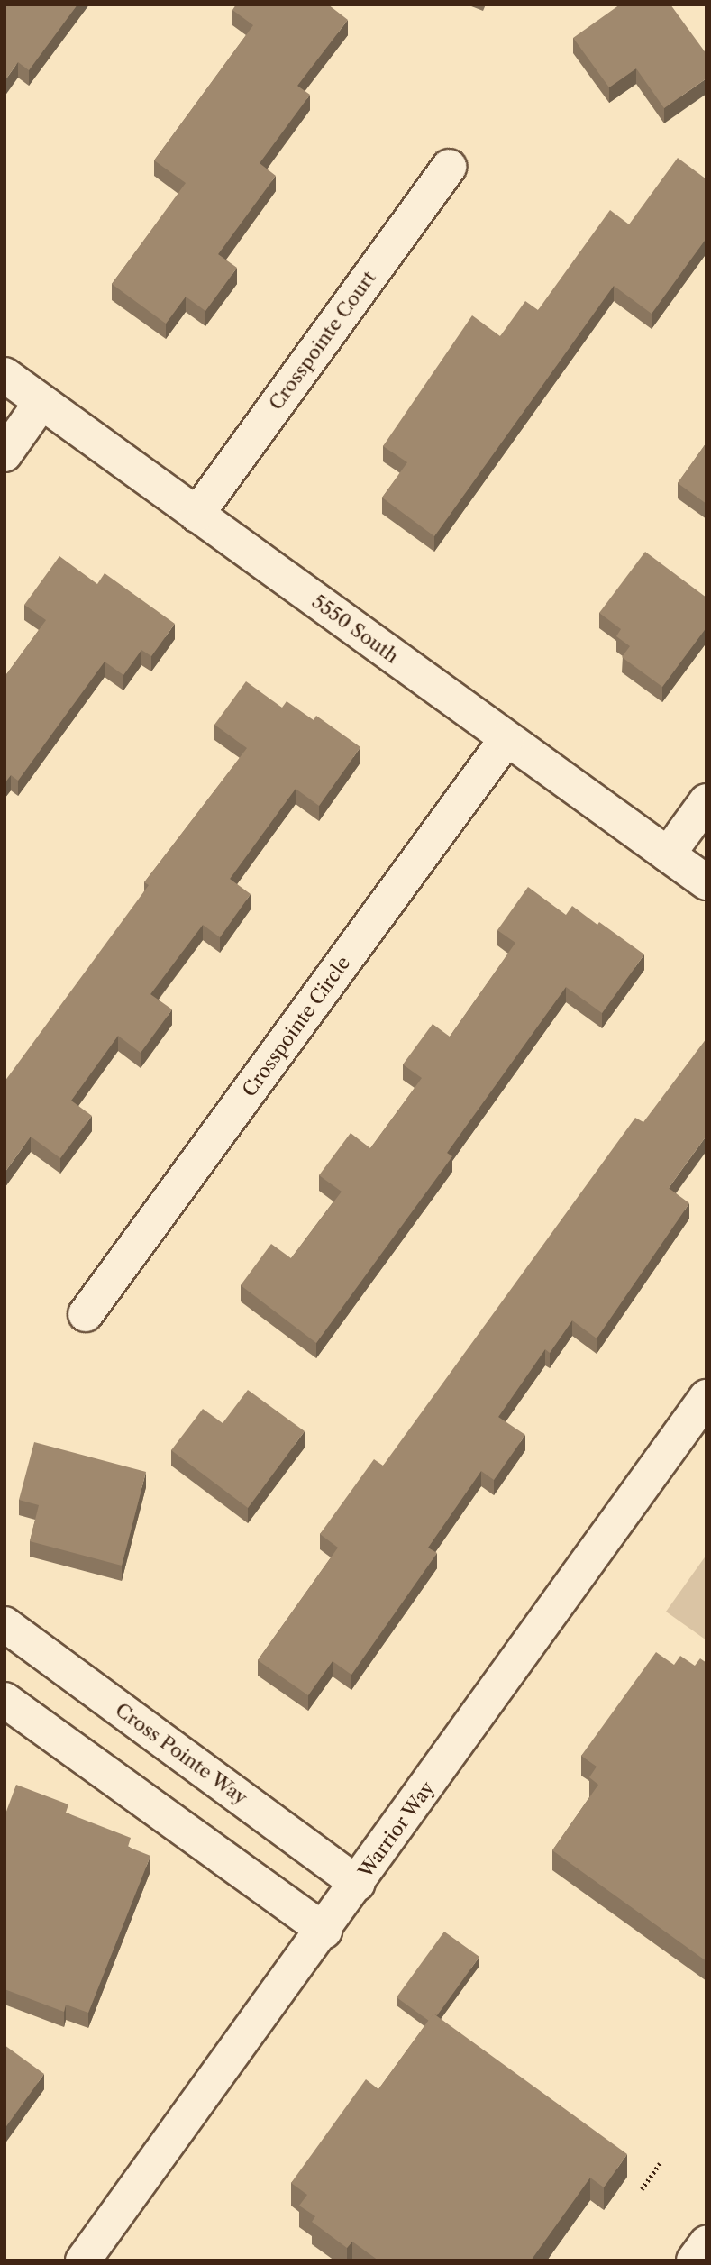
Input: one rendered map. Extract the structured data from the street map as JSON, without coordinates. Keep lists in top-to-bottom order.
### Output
{
  "streets": {
    "street": [
      "Crosspointe Court",
      "5550 South",
      "Crosspointe Circle",
      "Cross Pointe Way",
      "Warrior Way"
    ]
  },
  "crossings": [
    ["Crosspointe Court", "5550 South"],
    ["5550 South", "Crosspointe Circle"],
    ["Cross Pointe Way", "Warrior Way"]
  ]
}
